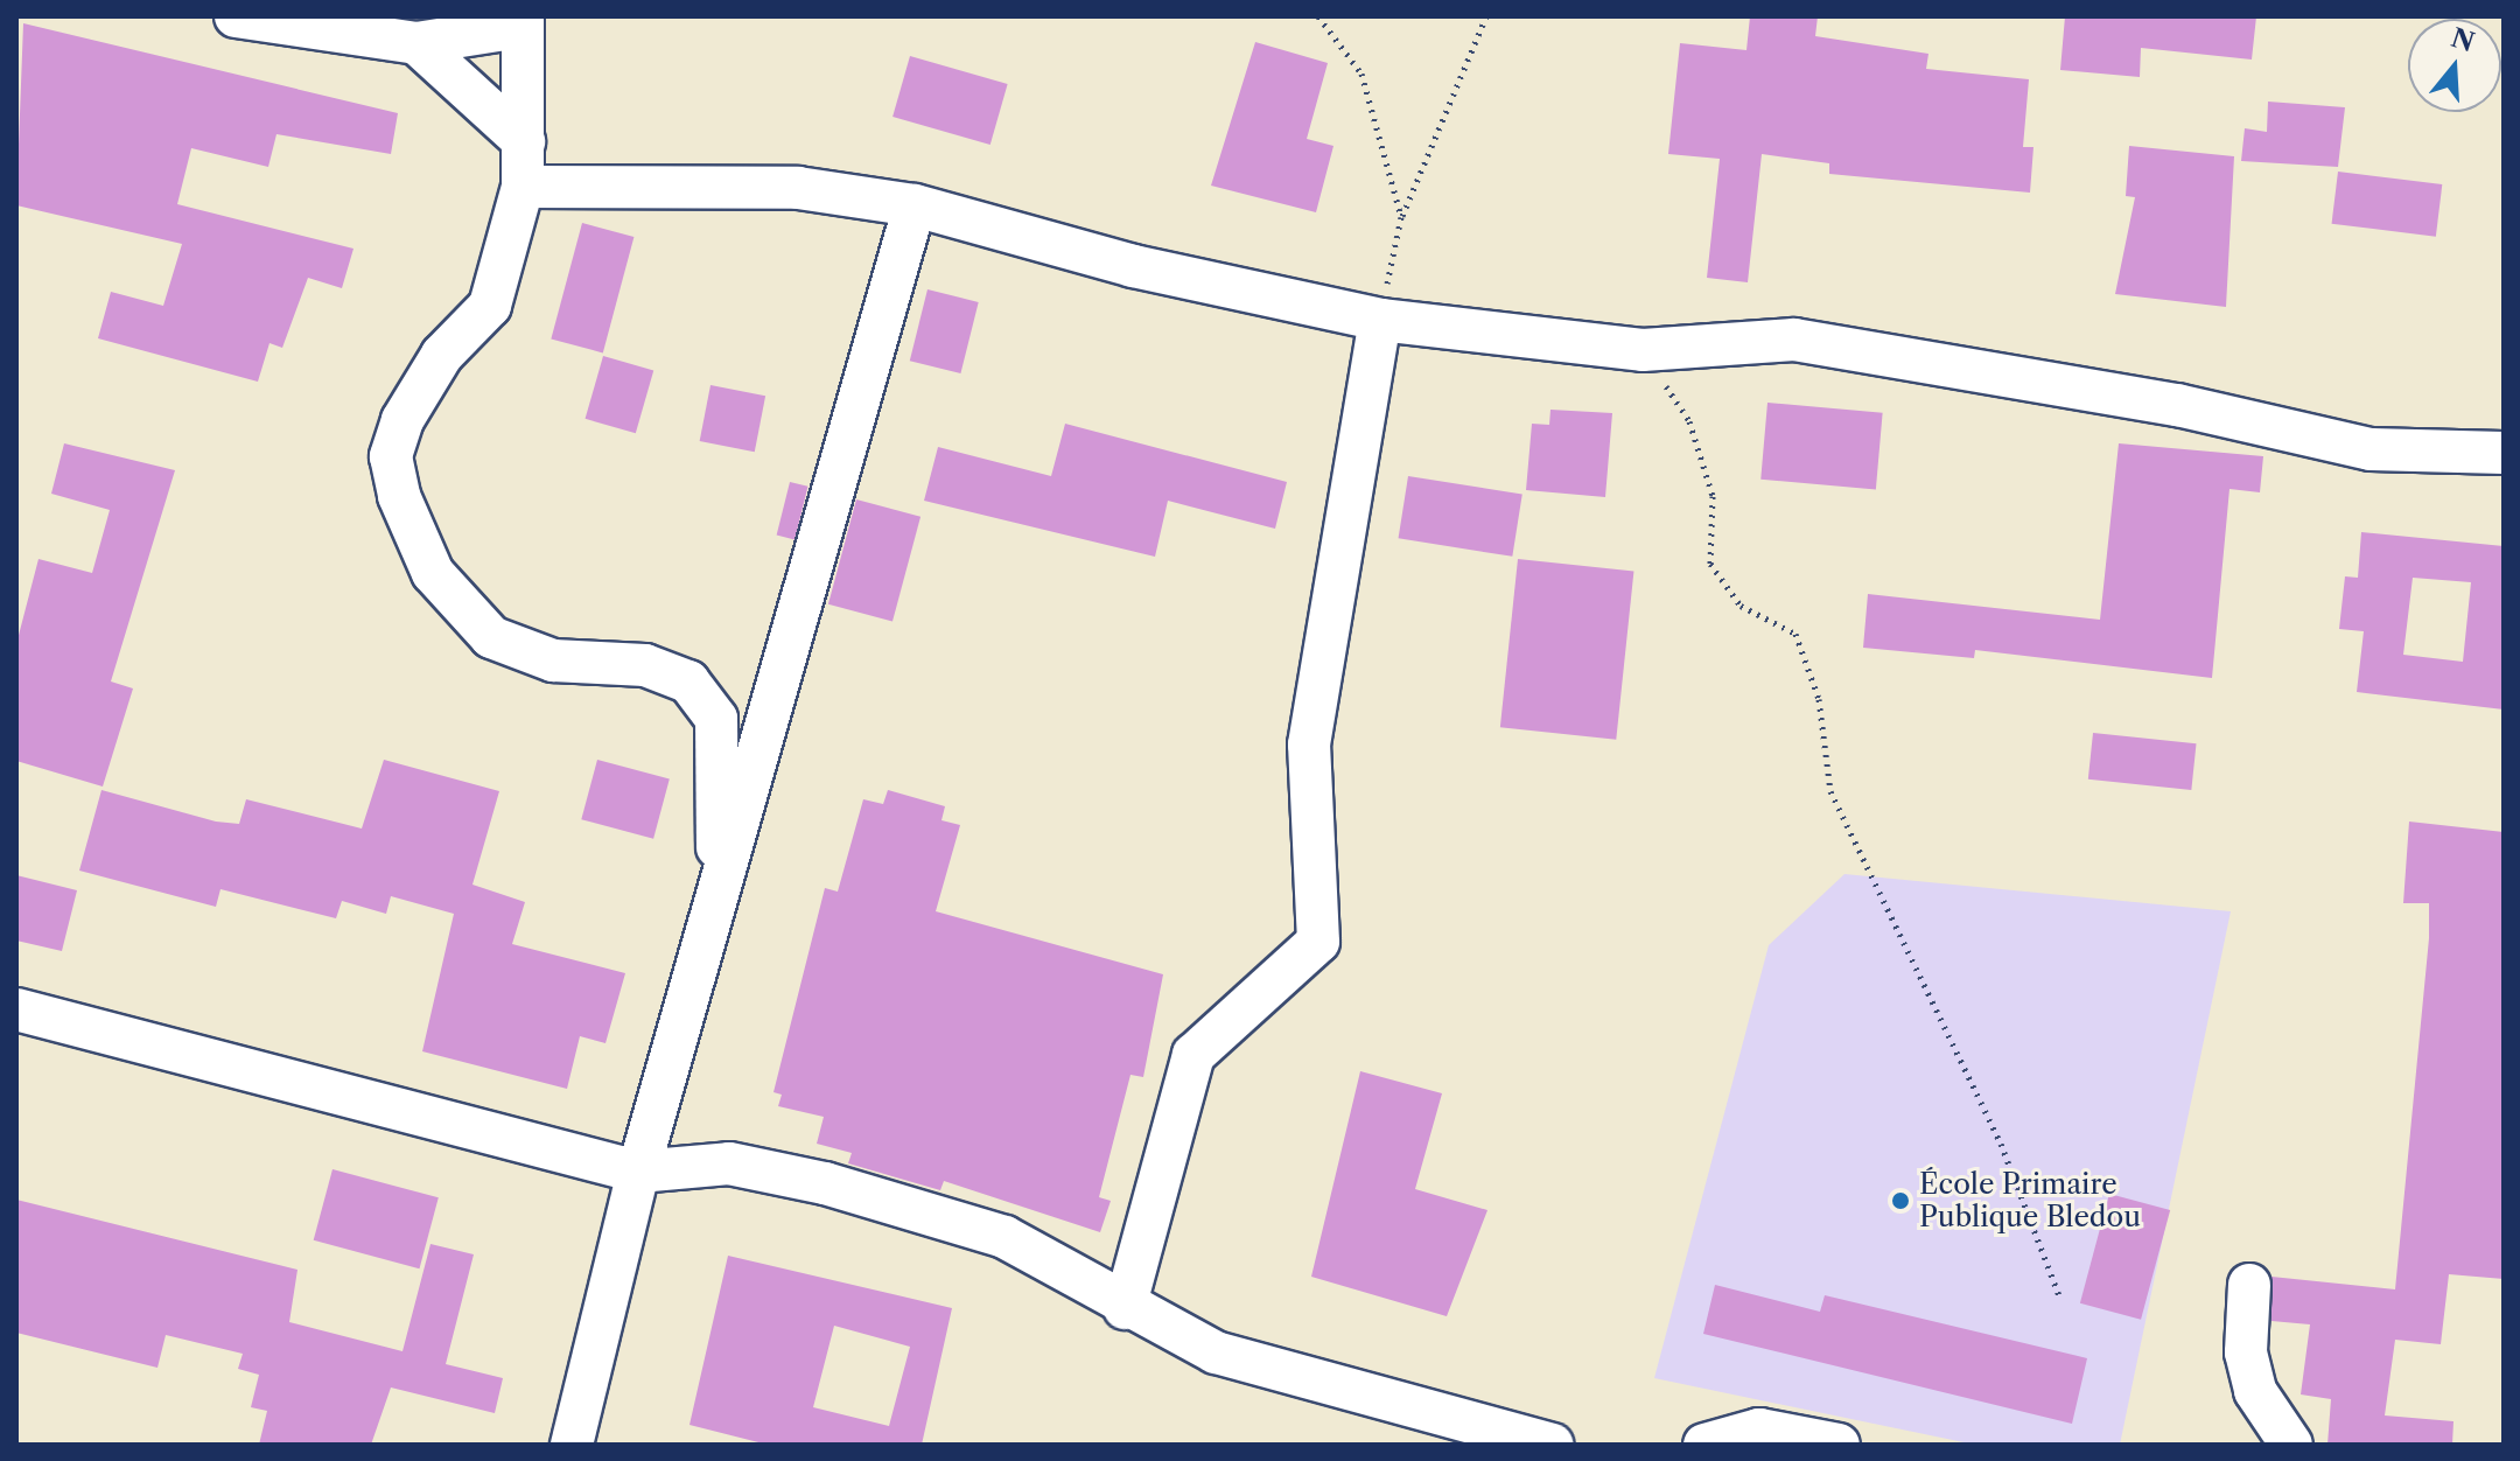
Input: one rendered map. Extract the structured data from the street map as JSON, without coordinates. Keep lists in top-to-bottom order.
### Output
{
  "places": ["École Primaire Publique Bledou"],
  "north": "top"
}
